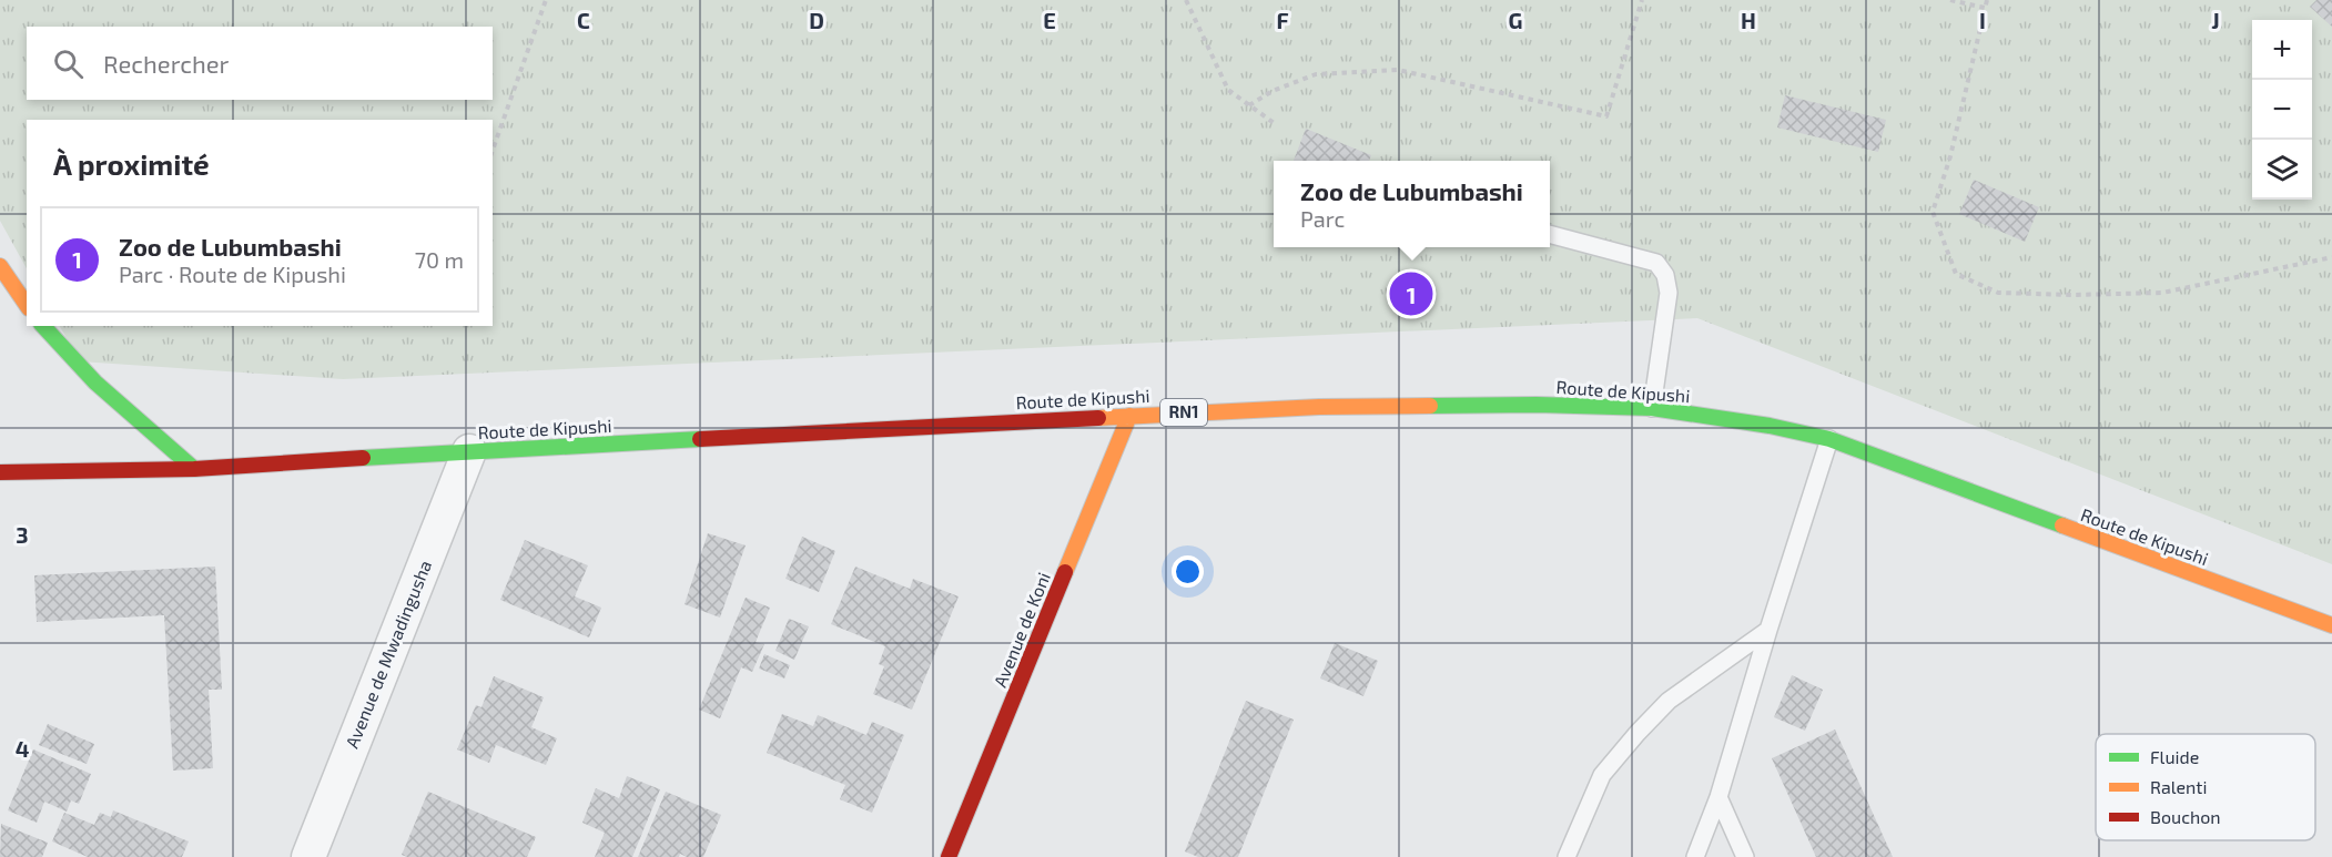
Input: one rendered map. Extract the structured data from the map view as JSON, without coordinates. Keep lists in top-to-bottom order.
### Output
{
  "streets": {
    "main road": ["Route de Kipushi", "RN1", "Avenue de Koni"],
    "street": ["Avenue de Mwadingusha"]
  },
  "crossings": [
    ["Route de Kipushi", "Avenue de Koni"],
    ["Route de Kipushi", "Avenue de Mwadingusha"]
  ],
  "legend": ["Fluide", "Ralenti", "Bouchon"],
  "page": {
    "map_buttons": ["+", "−"],
    "search": "Rechercher",
    "heading": "À proximité",
    "popup": ["Zoo de Lubumbashi", "Parc"],
    "list": [
      {
        "mark": "1",
        "name": "Zoo de Lubumbashi",
        "note": "Parc · Route de Kipushi",
        "value": "70 m"
      }
    ],
    "pins": "1"
  },
  "grid": {
    "columns": [
      "C",
      "D",
      "E",
      "F",
      "G",
      "H",
      "I",
      "J"
    ],
    "rows": ["3", "4"]
  }
}
